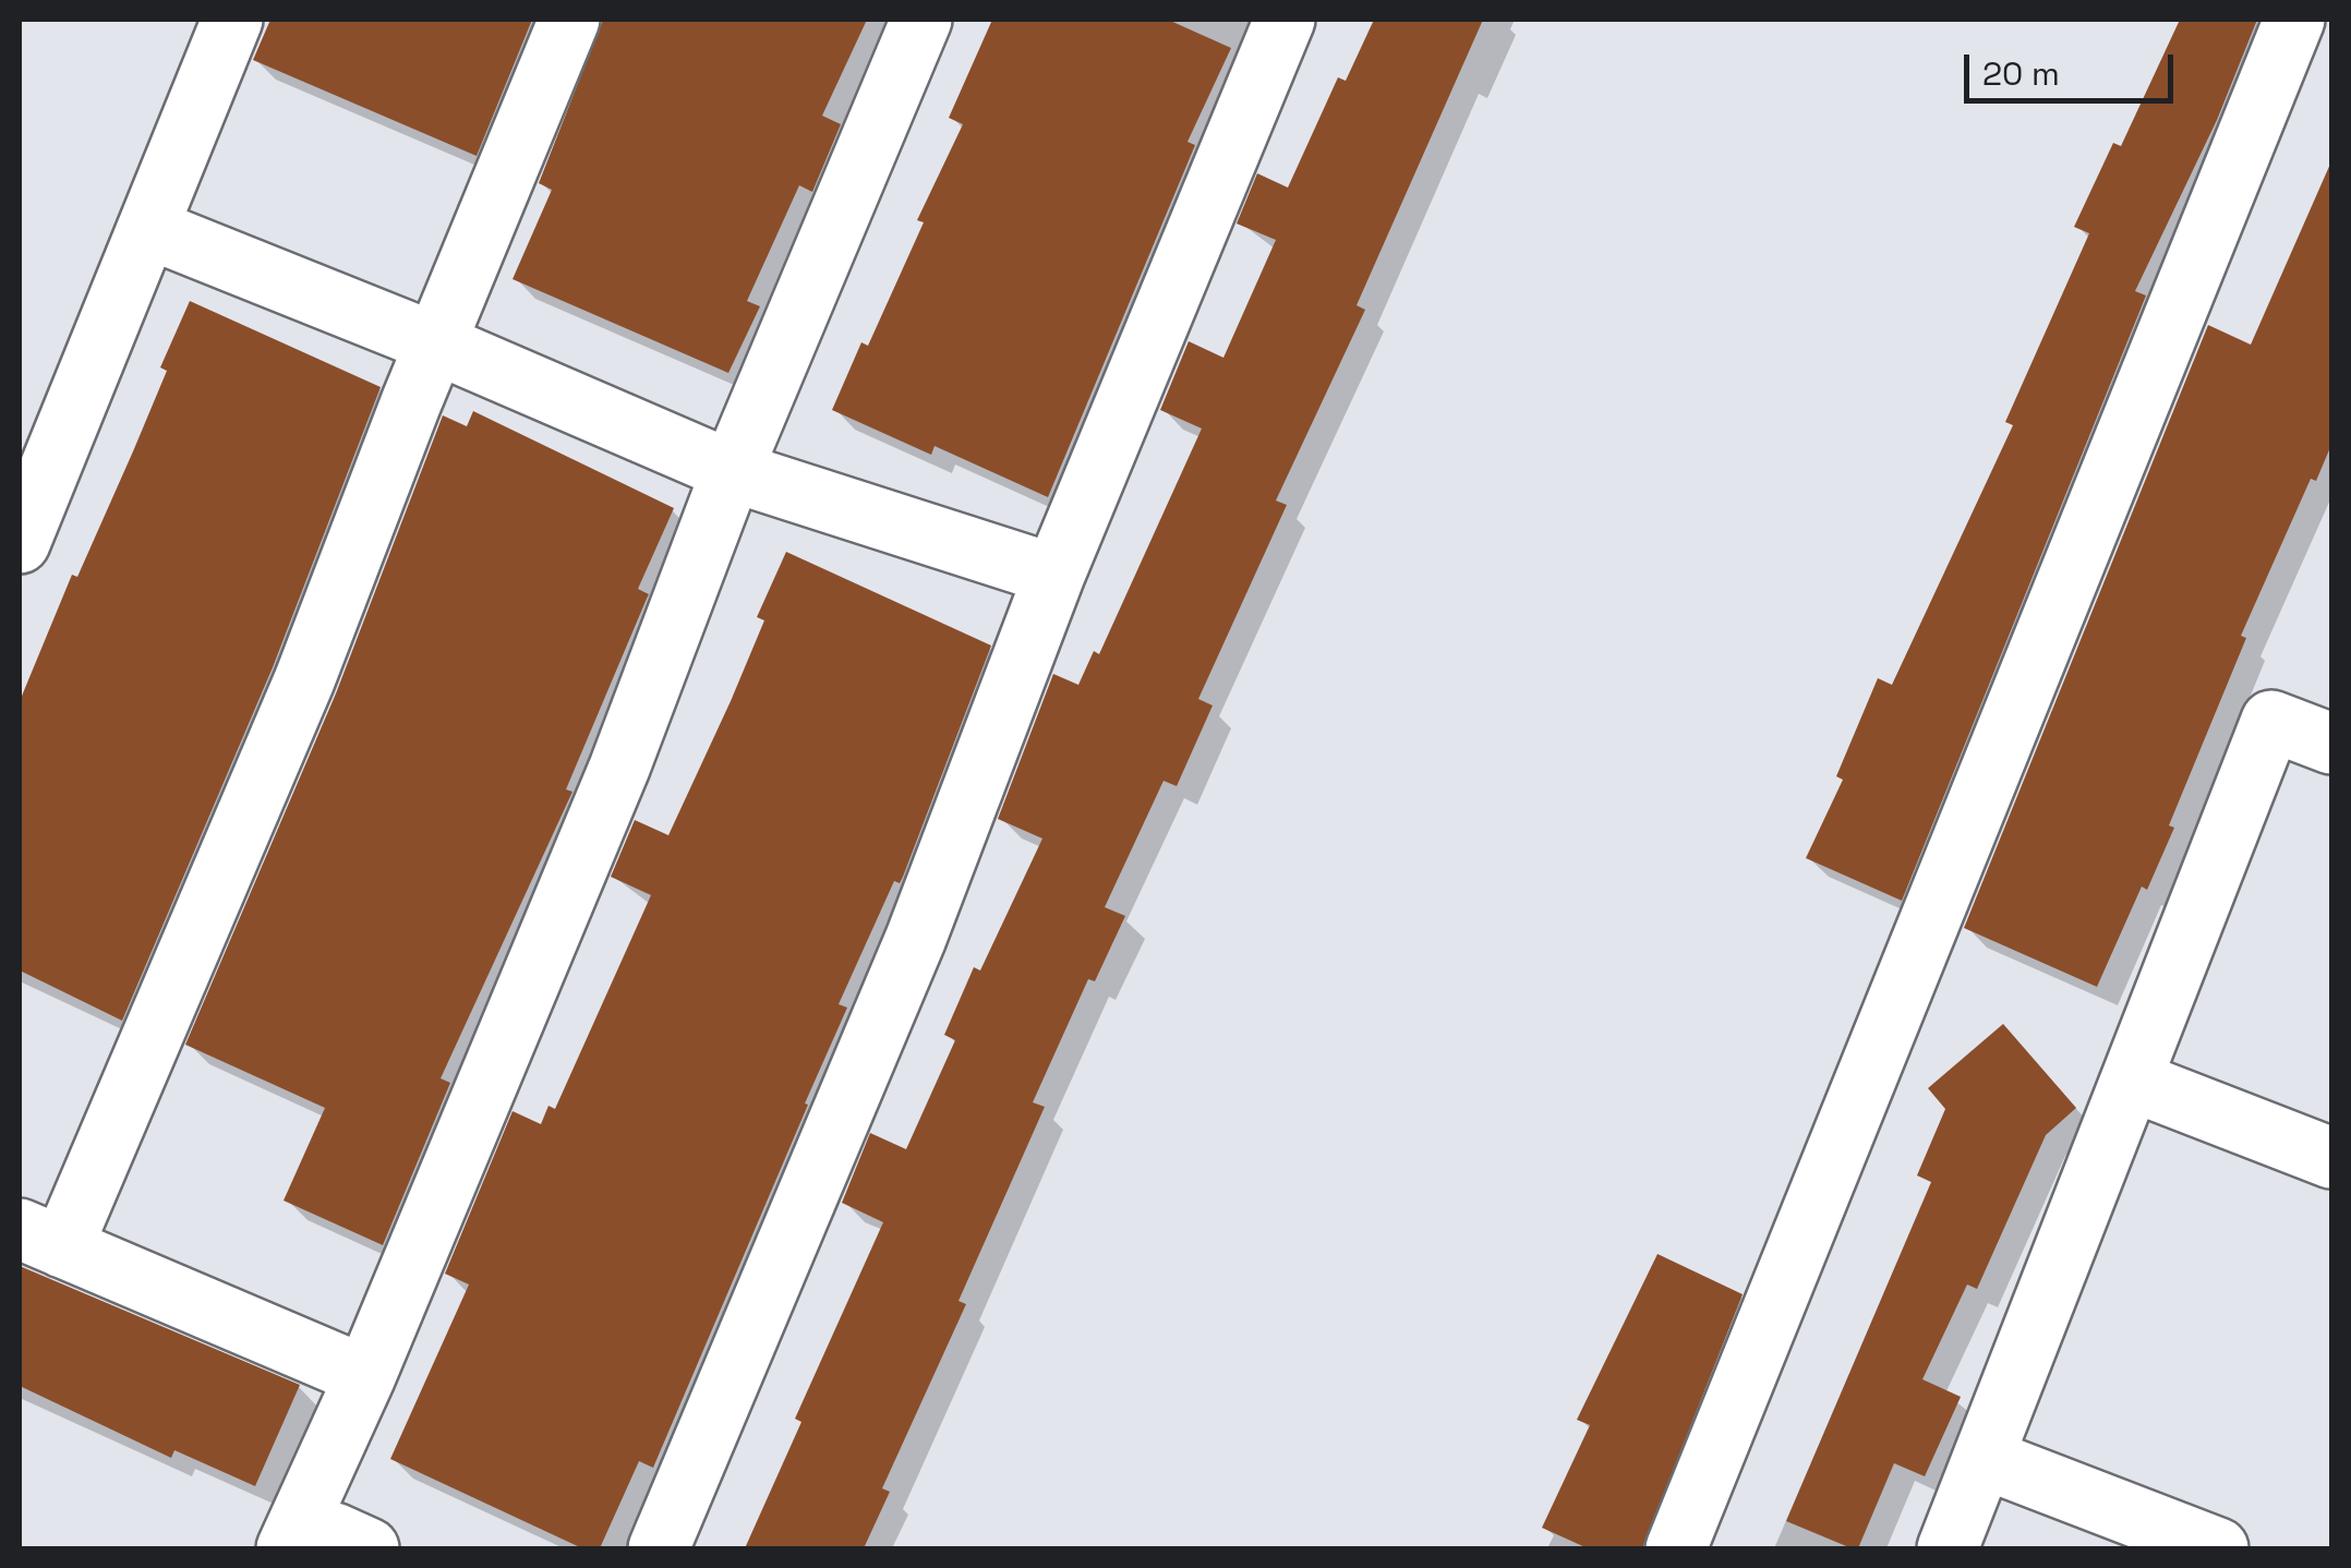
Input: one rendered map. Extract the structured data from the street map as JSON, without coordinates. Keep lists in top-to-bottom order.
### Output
{
  "scale_bar": "20 m"
}
